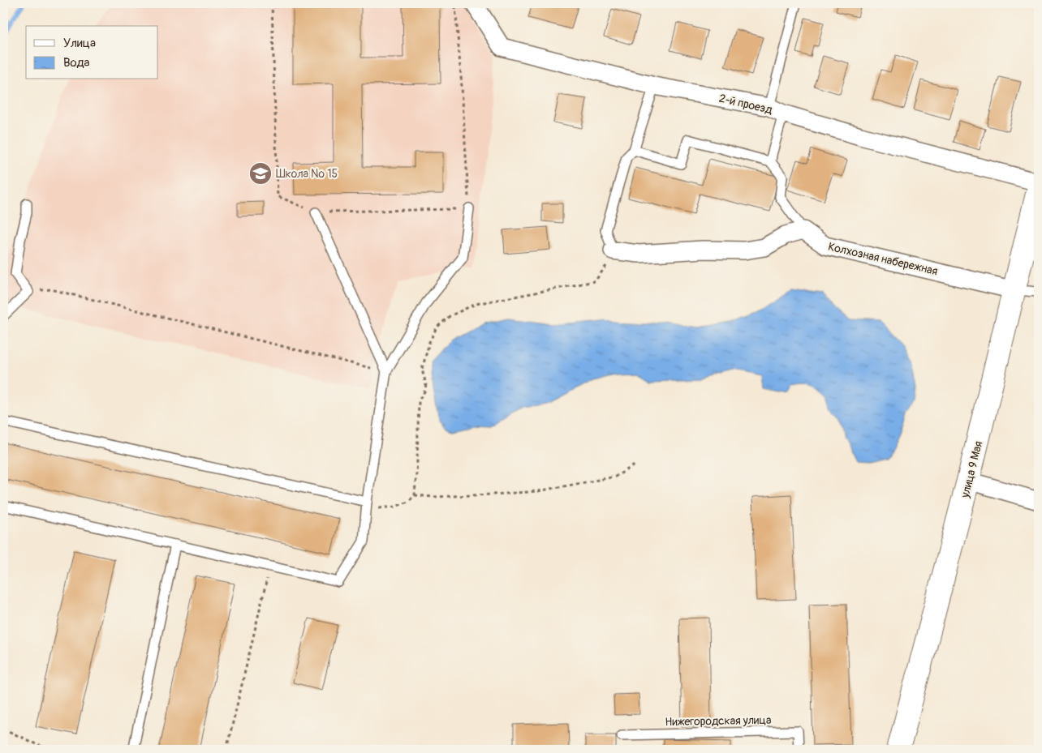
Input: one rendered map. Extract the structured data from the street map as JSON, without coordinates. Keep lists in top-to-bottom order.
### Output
{
  "streets": {
    "main road": ["улица 9 Мая"],
    "street": ["2-й проезд", "Колхозная набережная"],
    "lane": ["Нижегородская улица"]
  },
  "crossings": [
    ["Колхозная набережная", "улица 9 Мая"]
  ],
  "places": {
    "school or university": ["Школа № 15"]
  },
  "legend": ["Улица", "Вода"]
}
